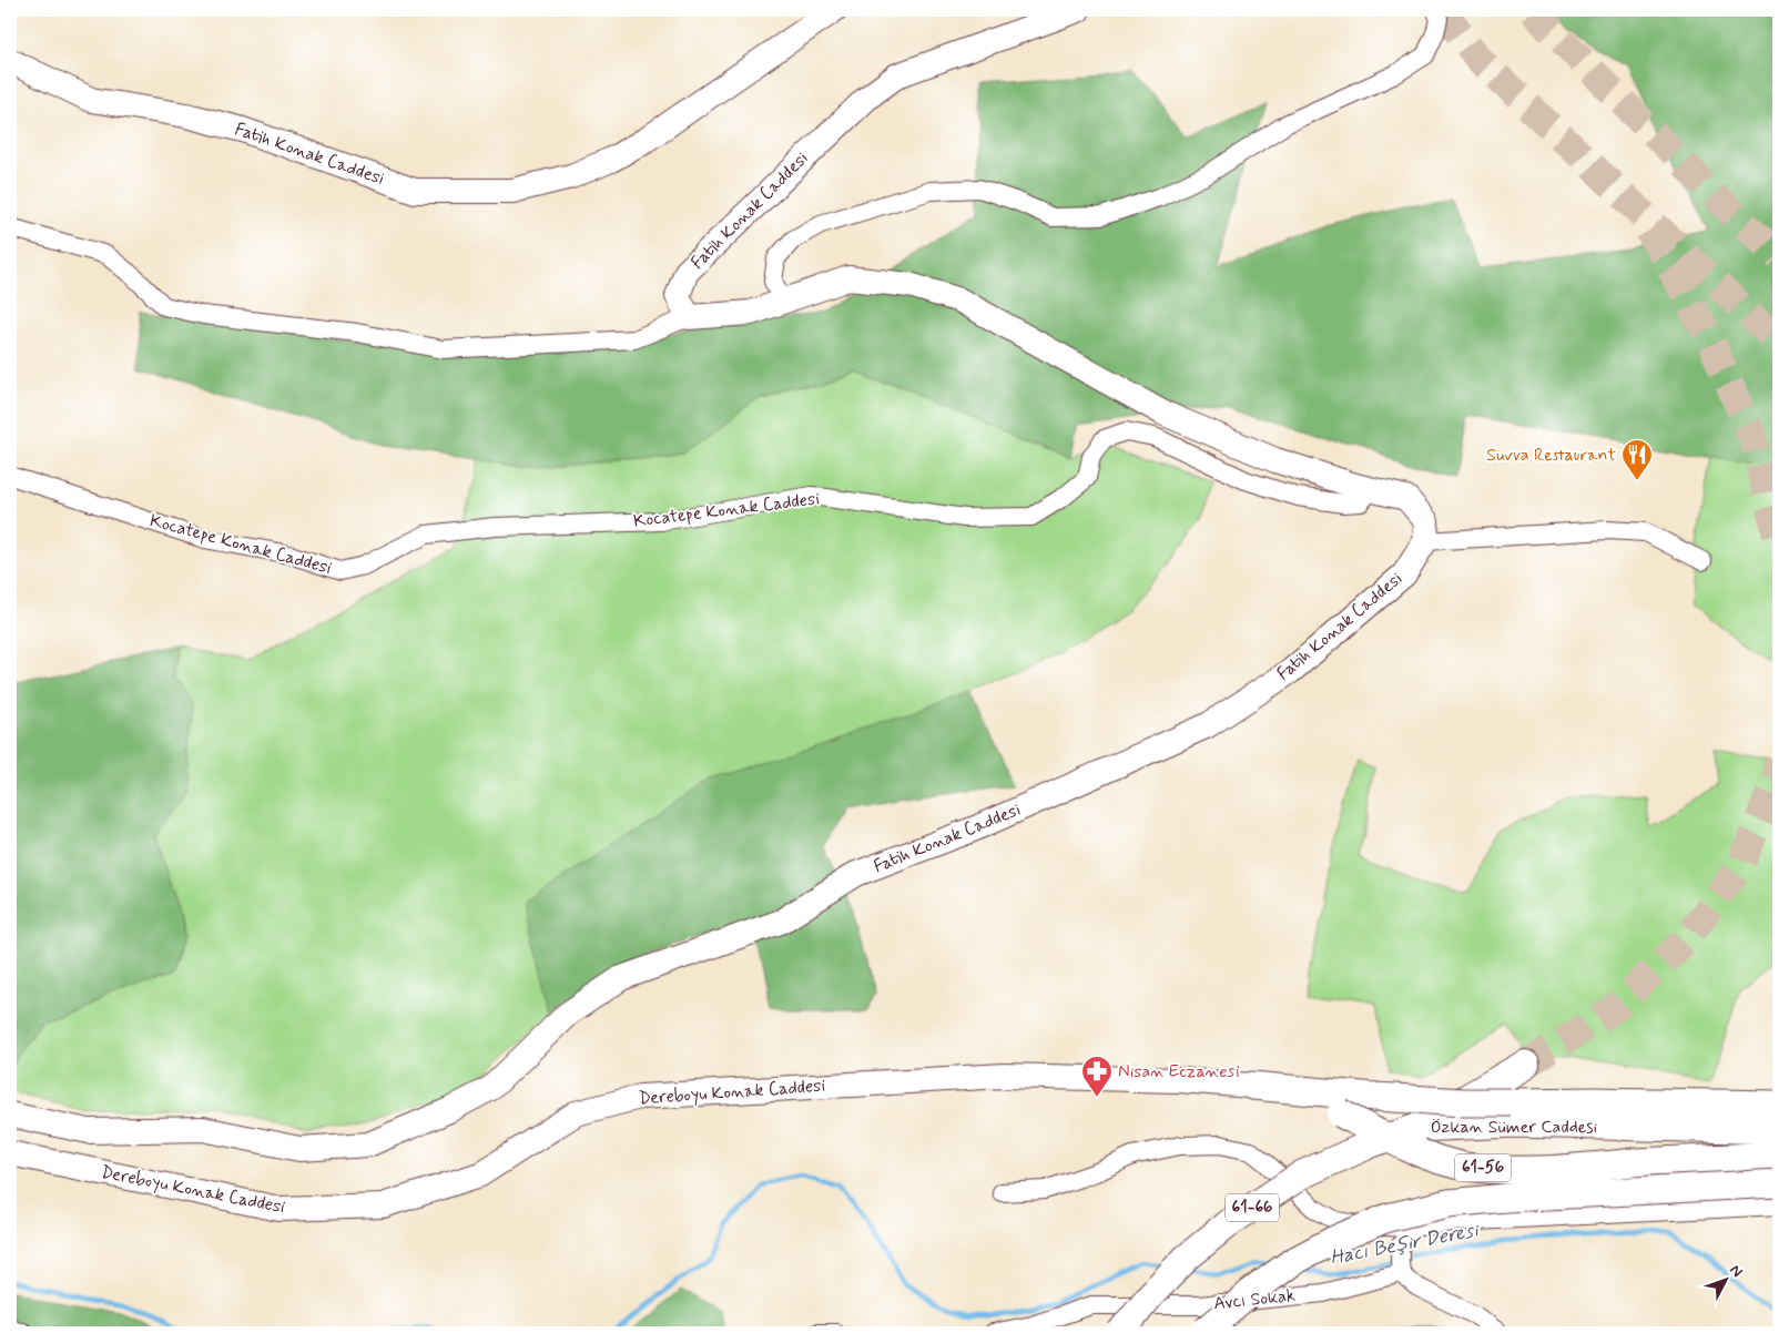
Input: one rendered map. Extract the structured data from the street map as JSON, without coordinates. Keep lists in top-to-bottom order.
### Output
{
  "streets": {
    "main road": [
      "Fatih Konak Caddesi",
      "Dereboyu Konak Caddesi",
      "Özkan Sümer Caddesi",
      "61-56",
      "61-66"
    ],
    "street": ["Kocatepe Konak Caddesi", "Avcı Sokak"]
  },
  "crossings": [
    ["Dereboyu Konak Caddesi", "61-56"]
  ],
  "water": ["Hacı Beşir Deresi"],
  "places": {
    "restaurant": ["Suvva Restaurant"],
    "pharmacy": ["Nisan Eczanesi"]
  },
  "north": "top right"
}
